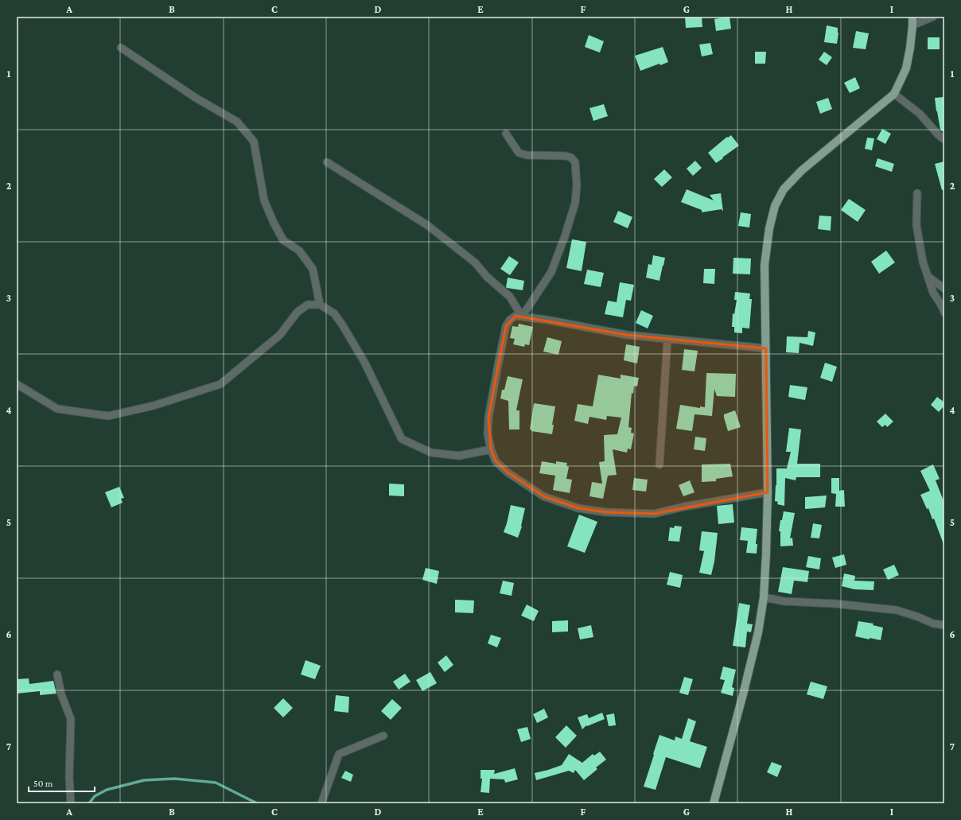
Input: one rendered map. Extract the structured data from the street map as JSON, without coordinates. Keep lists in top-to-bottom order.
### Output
{
  "scale_bar": "50 m",
  "grid": {
    "columns": [
      "A",
      "B",
      "C",
      "D",
      "E",
      "F",
      "G",
      "H",
      "I"
    ],
    "rows": [
      "1",
      "2",
      "3",
      "4",
      "5",
      "6",
      "7"
    ]
  }
}
